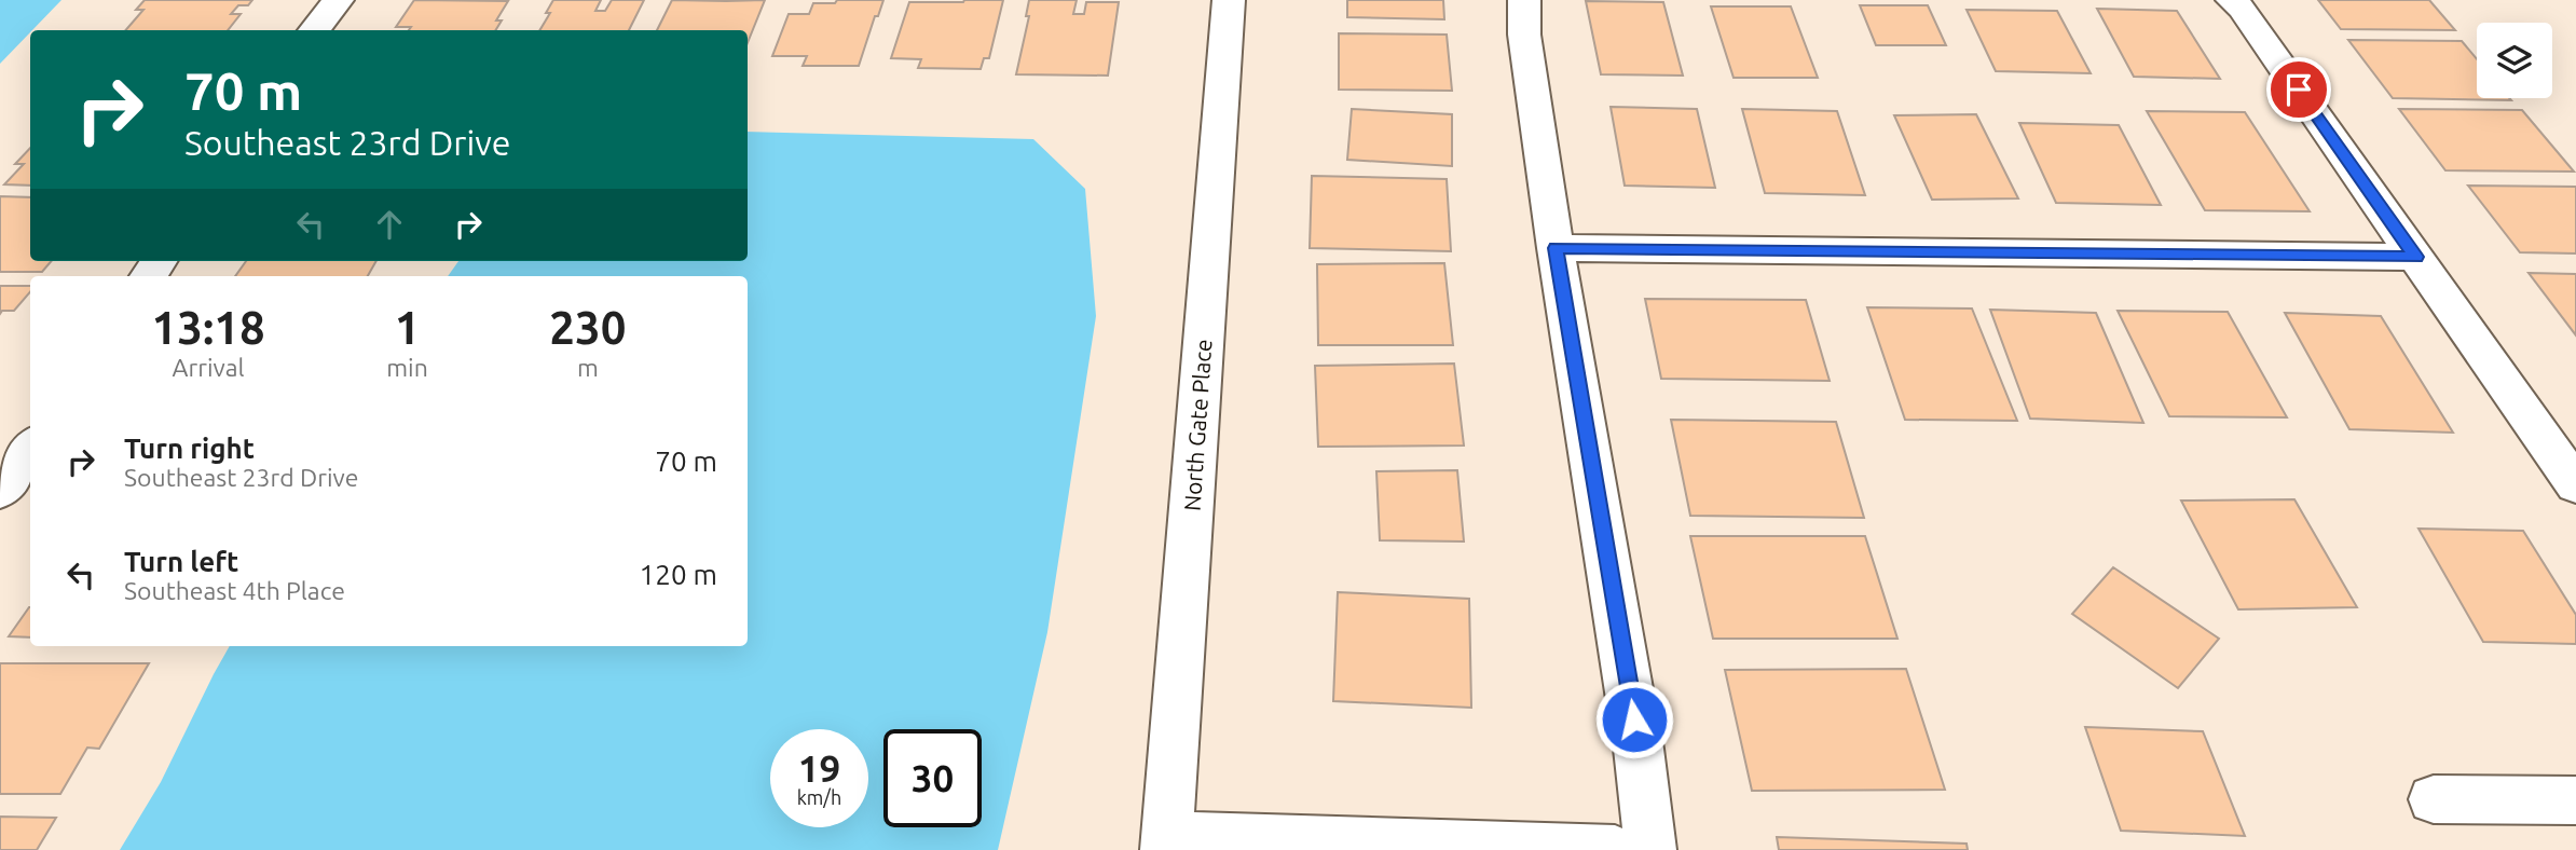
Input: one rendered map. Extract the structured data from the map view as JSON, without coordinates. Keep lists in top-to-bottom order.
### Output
{
  "streets": {
    "street": ["North Gate Place"]
  },
  "page": {
    "turn": ["70 m", "Southeast 23rd Drive"],
    "eta": [
      "13:18",
      "Arrival",
      "1",
      "min",
      "230",
      "m"
    ],
    "list": [
      {
        "name": "Turn right",
        "note": "Southeast 23rd Drive",
        "value": "70 m"
      },
      {
        "name": "Turn left",
        "note": "Southeast 4th Place",
        "value": "120 m"
      }
    ],
    "speed": "19 km/h",
    "limit": "30"
  }
}
